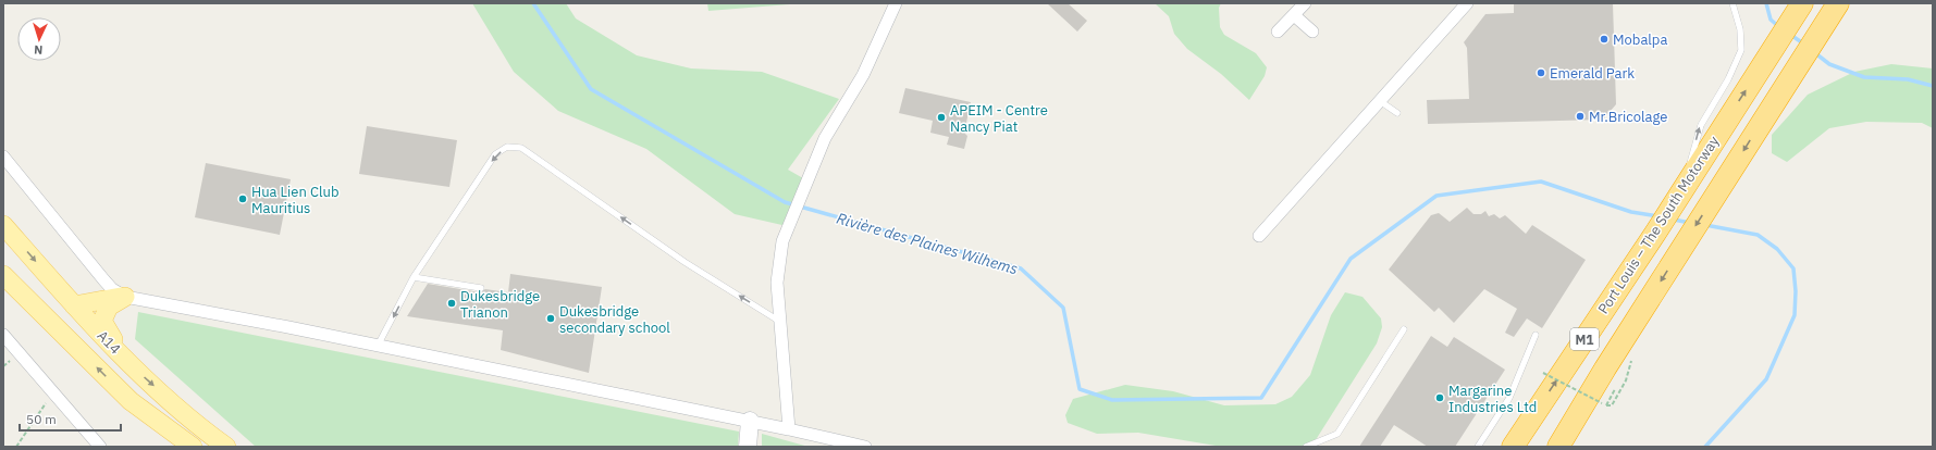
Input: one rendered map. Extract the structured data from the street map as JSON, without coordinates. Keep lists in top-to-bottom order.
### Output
{
  "streets": {
    "highway": ["Port Louis – The South Motorway", "M1"],
    "main road": ["A14"]
  },
  "water": ["Rivière des Plaines Wilhems"],
  "places": [
    "Mobalpa",
    "Emerald Park",
    "Mr.Bricolage",
    "APEIM - Centre Nancy Piat",
    "Hua Lien Club Mauritius",
    "Dukesbridge Trianon",
    "Dukesbridge secondary school",
    "Margarine Industries Ltd"
  ],
  "scale_bar": "50 m",
  "north": "bottom"
}
